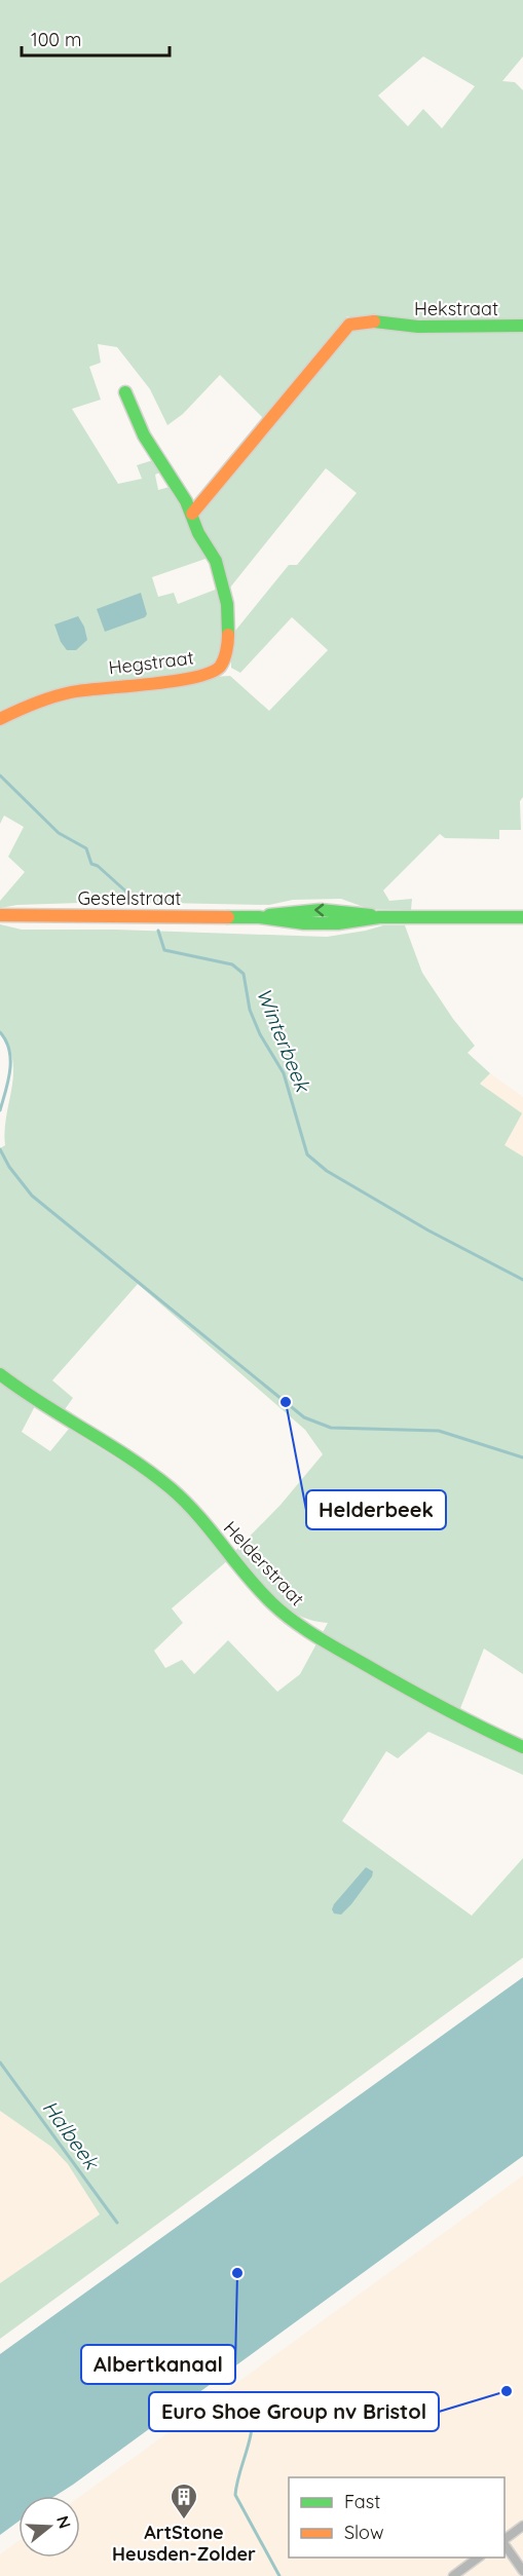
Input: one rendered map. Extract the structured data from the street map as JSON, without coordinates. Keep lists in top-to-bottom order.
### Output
{
  "streets": {
    "street": [
      "Hekstraat",
      "Hegstraat",
      "Gestelstraat",
      "Helderstraat"
    ]
  },
  "crossings": [
    ["Hekstraat", "Hegstraat"]
  ],
  "water": ["Winterbeek", "Halbeek"],
  "places": {
    "other": ["Helderbeek", "Albertkanaal", "Euro Shoe Group nv Bristol"],
    "building": ["ArtStone Heusden-Zolder"]
  },
  "legend": ["Fast", "Slow"],
  "scale_bar": "100 m",
  "north": "right"
}
